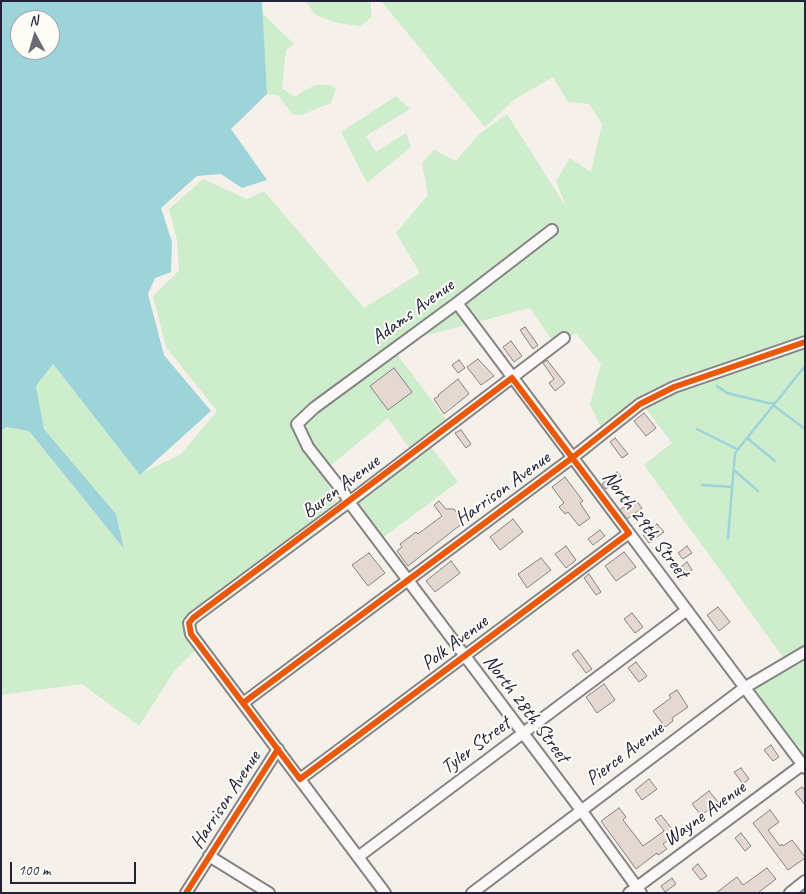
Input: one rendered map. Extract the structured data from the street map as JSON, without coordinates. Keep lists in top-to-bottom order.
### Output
{
  "streets": {
    "street": [
      "Adams Avenue",
      "Buren Avenue",
      "Harrison Avenue",
      "North 29th Street",
      "Polk Avenue",
      "North 28th Street",
      "Tyler Street",
      "Pierce Avenue",
      "Wayne Avenue"
    ]
  },
  "crossings": [
    ["Adams Avenue", "North 29th Street"],
    ["Adams Avenue", "North 28th Street"],
    ["Buren Avenue", "Harrison Avenue"],
    ["Buren Avenue", "North 29th Street"],
    ["Buren Avenue", "North 28th Street"],
    ["Harrison Avenue", "North 29th Street"],
    ["Harrison Avenue", "North 28th Street"],
    ["North 29th Street", "Polk Avenue"],
    ["North 29th Street", "Tyler Street"],
    ["North 29th Street", "Pierce Avenue"],
    ["North 29th Street", "Wayne Avenue"],
    ["Polk Avenue", "North 28th Street"],
    ["North 28th Street", "Tyler Street"],
    ["North 28th Street", "Pierce Avenue"],
    ["North 28th Street", "Wayne Avenue"]
  ],
  "scale_bar": "100 m",
  "north": "top"
}
